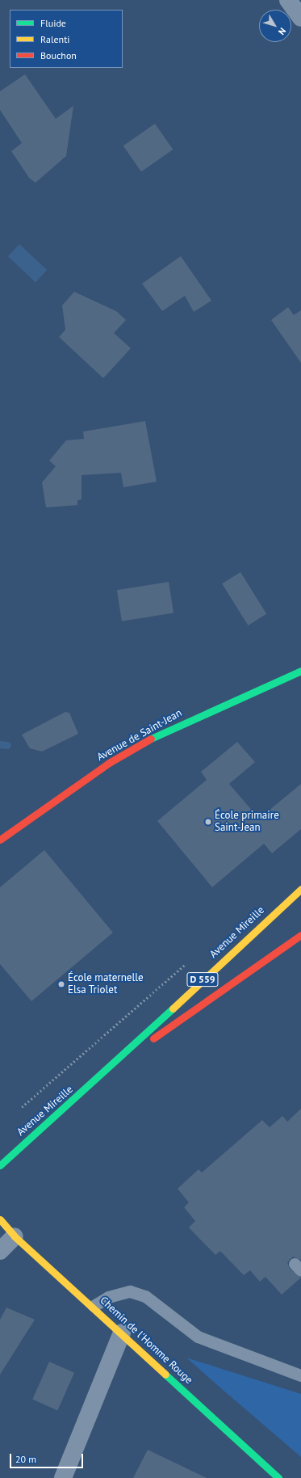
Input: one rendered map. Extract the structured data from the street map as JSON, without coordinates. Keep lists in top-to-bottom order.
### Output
{
  "streets": {
    "street": [
      "Avenue de Saint-Jean",
      "Avenue Mireille",
      "D 559",
      "Chemin de l'Homme Rouge"
    ]
  },
  "places": ["École primaire Saint-Jean", "École maternelle Elsa Triolet"],
  "legend": ["Fluide", "Ralenti", "Bouchon"],
  "scale_bar": "20 m",
  "north": "bottom right"
}
